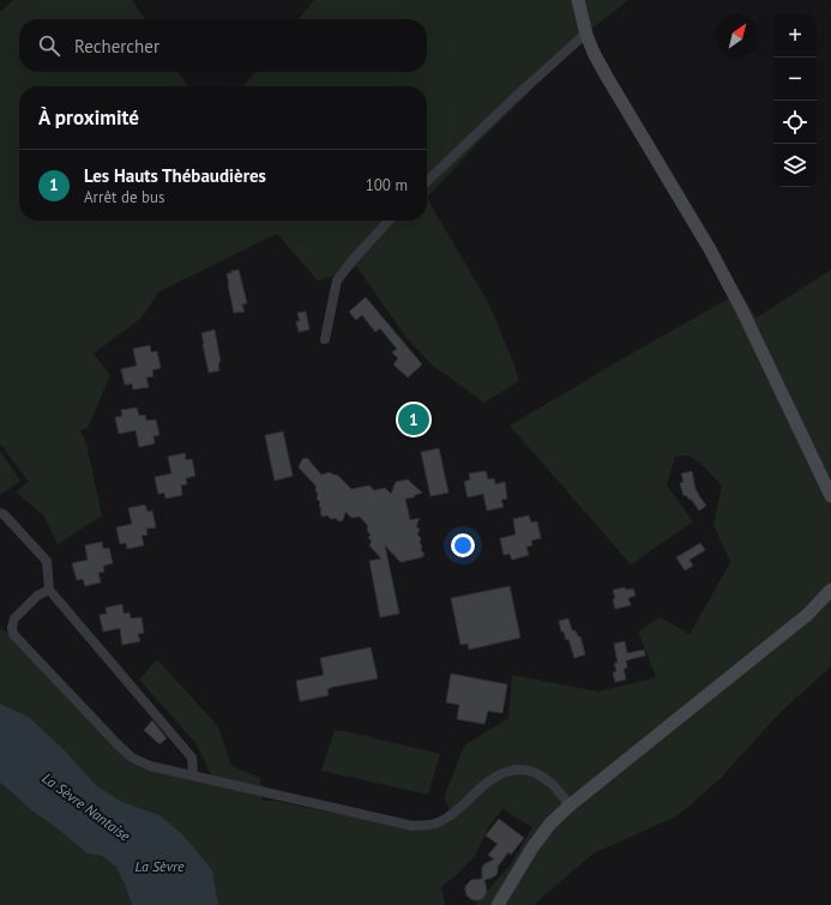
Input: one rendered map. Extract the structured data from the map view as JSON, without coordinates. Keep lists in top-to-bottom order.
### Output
{
  "water": ["La Sèvre Nantaise", "La Sèvre"],
  "north": "top right",
  "page": {
    "map_buttons": ["+", "−"],
    "search": "Rechercher",
    "heading": "À proximité",
    "list": [
      {
        "mark": "1",
        "name": "Les Hauts Thébaudières",
        "note": "Arrêt de bus",
        "value": "100 m"
      }
    ],
    "pins": "1"
  }
}
